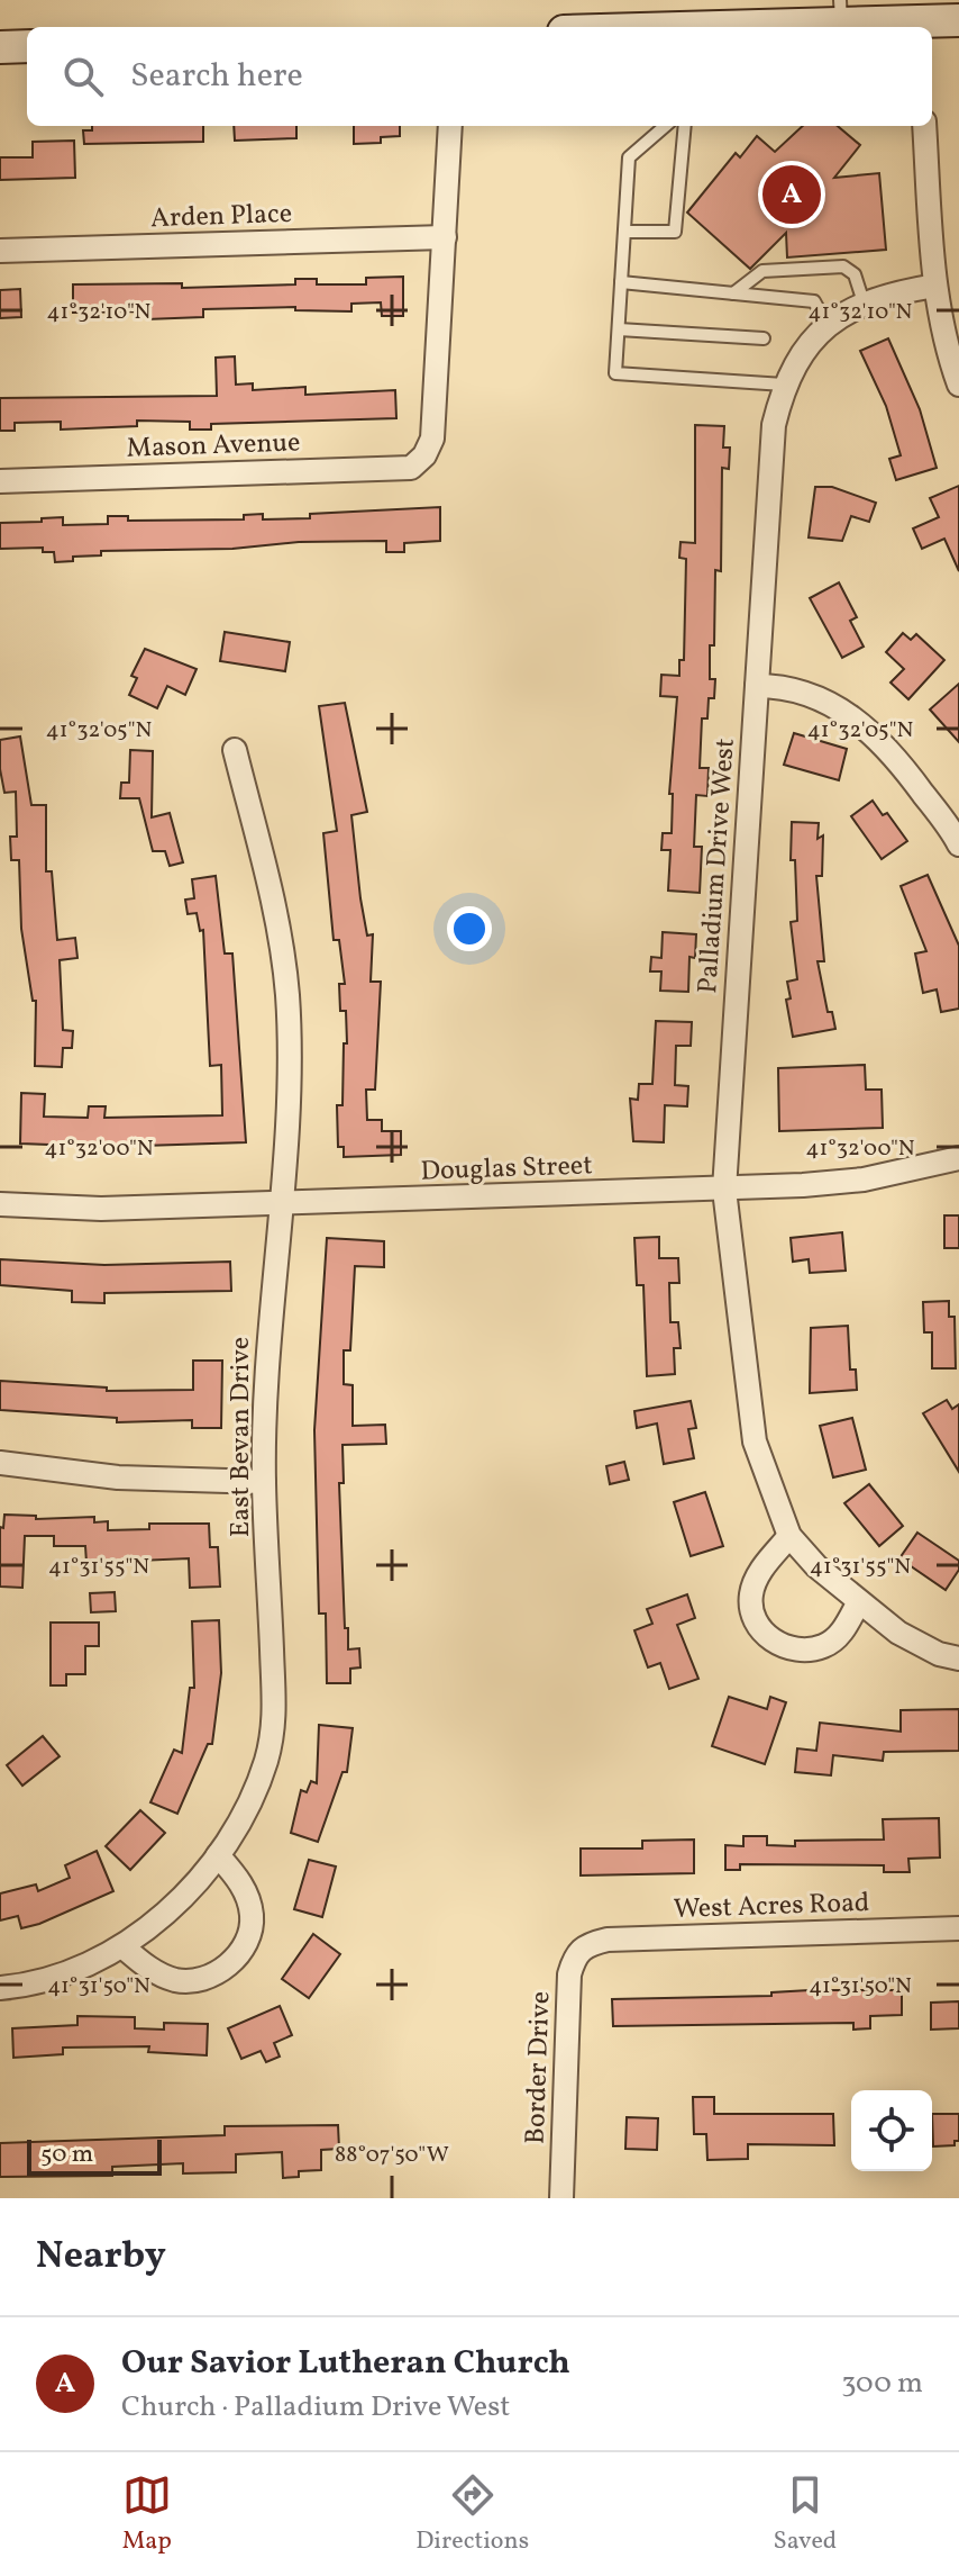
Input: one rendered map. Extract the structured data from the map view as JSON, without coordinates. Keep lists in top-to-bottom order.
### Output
{
  "streets": {
    "street": [
      "Arden Place",
      "Mason Avenue",
      "Palladium Drive West",
      "Douglas Street",
      "East Bevan Drive",
      "West Acres Road",
      "Border Drive"
    ]
  },
  "crossings": [
    ["Arden Place", "Mason Avenue"],
    ["Palladium Drive West", "Douglas Street"],
    ["Douglas Street", "East Bevan Drive"],
    ["West Acres Road", "Border Drive"]
  ],
  "scale_bar": "50 m",
  "page": {
    "search": "Search here",
    "pins": "A",
    "scale": "50 m",
    "heading": "Nearby",
    "list": [
      {
        "mark": "A",
        "name": "Our Savior Lutheran Church",
        "note": "Church · Palladium Drive West",
        "value": "300 m"
      }
    ],
    "nav": ["Map", "Directions", "Saved"]
  },
  "coordinates": [
    "41°32'10\"N",
    "41°32'05\"N",
    "41°32'00\"N",
    "41°31'55\"N",
    "41°31'50\"N",
    "88°07'50\"W"
  ]
}
